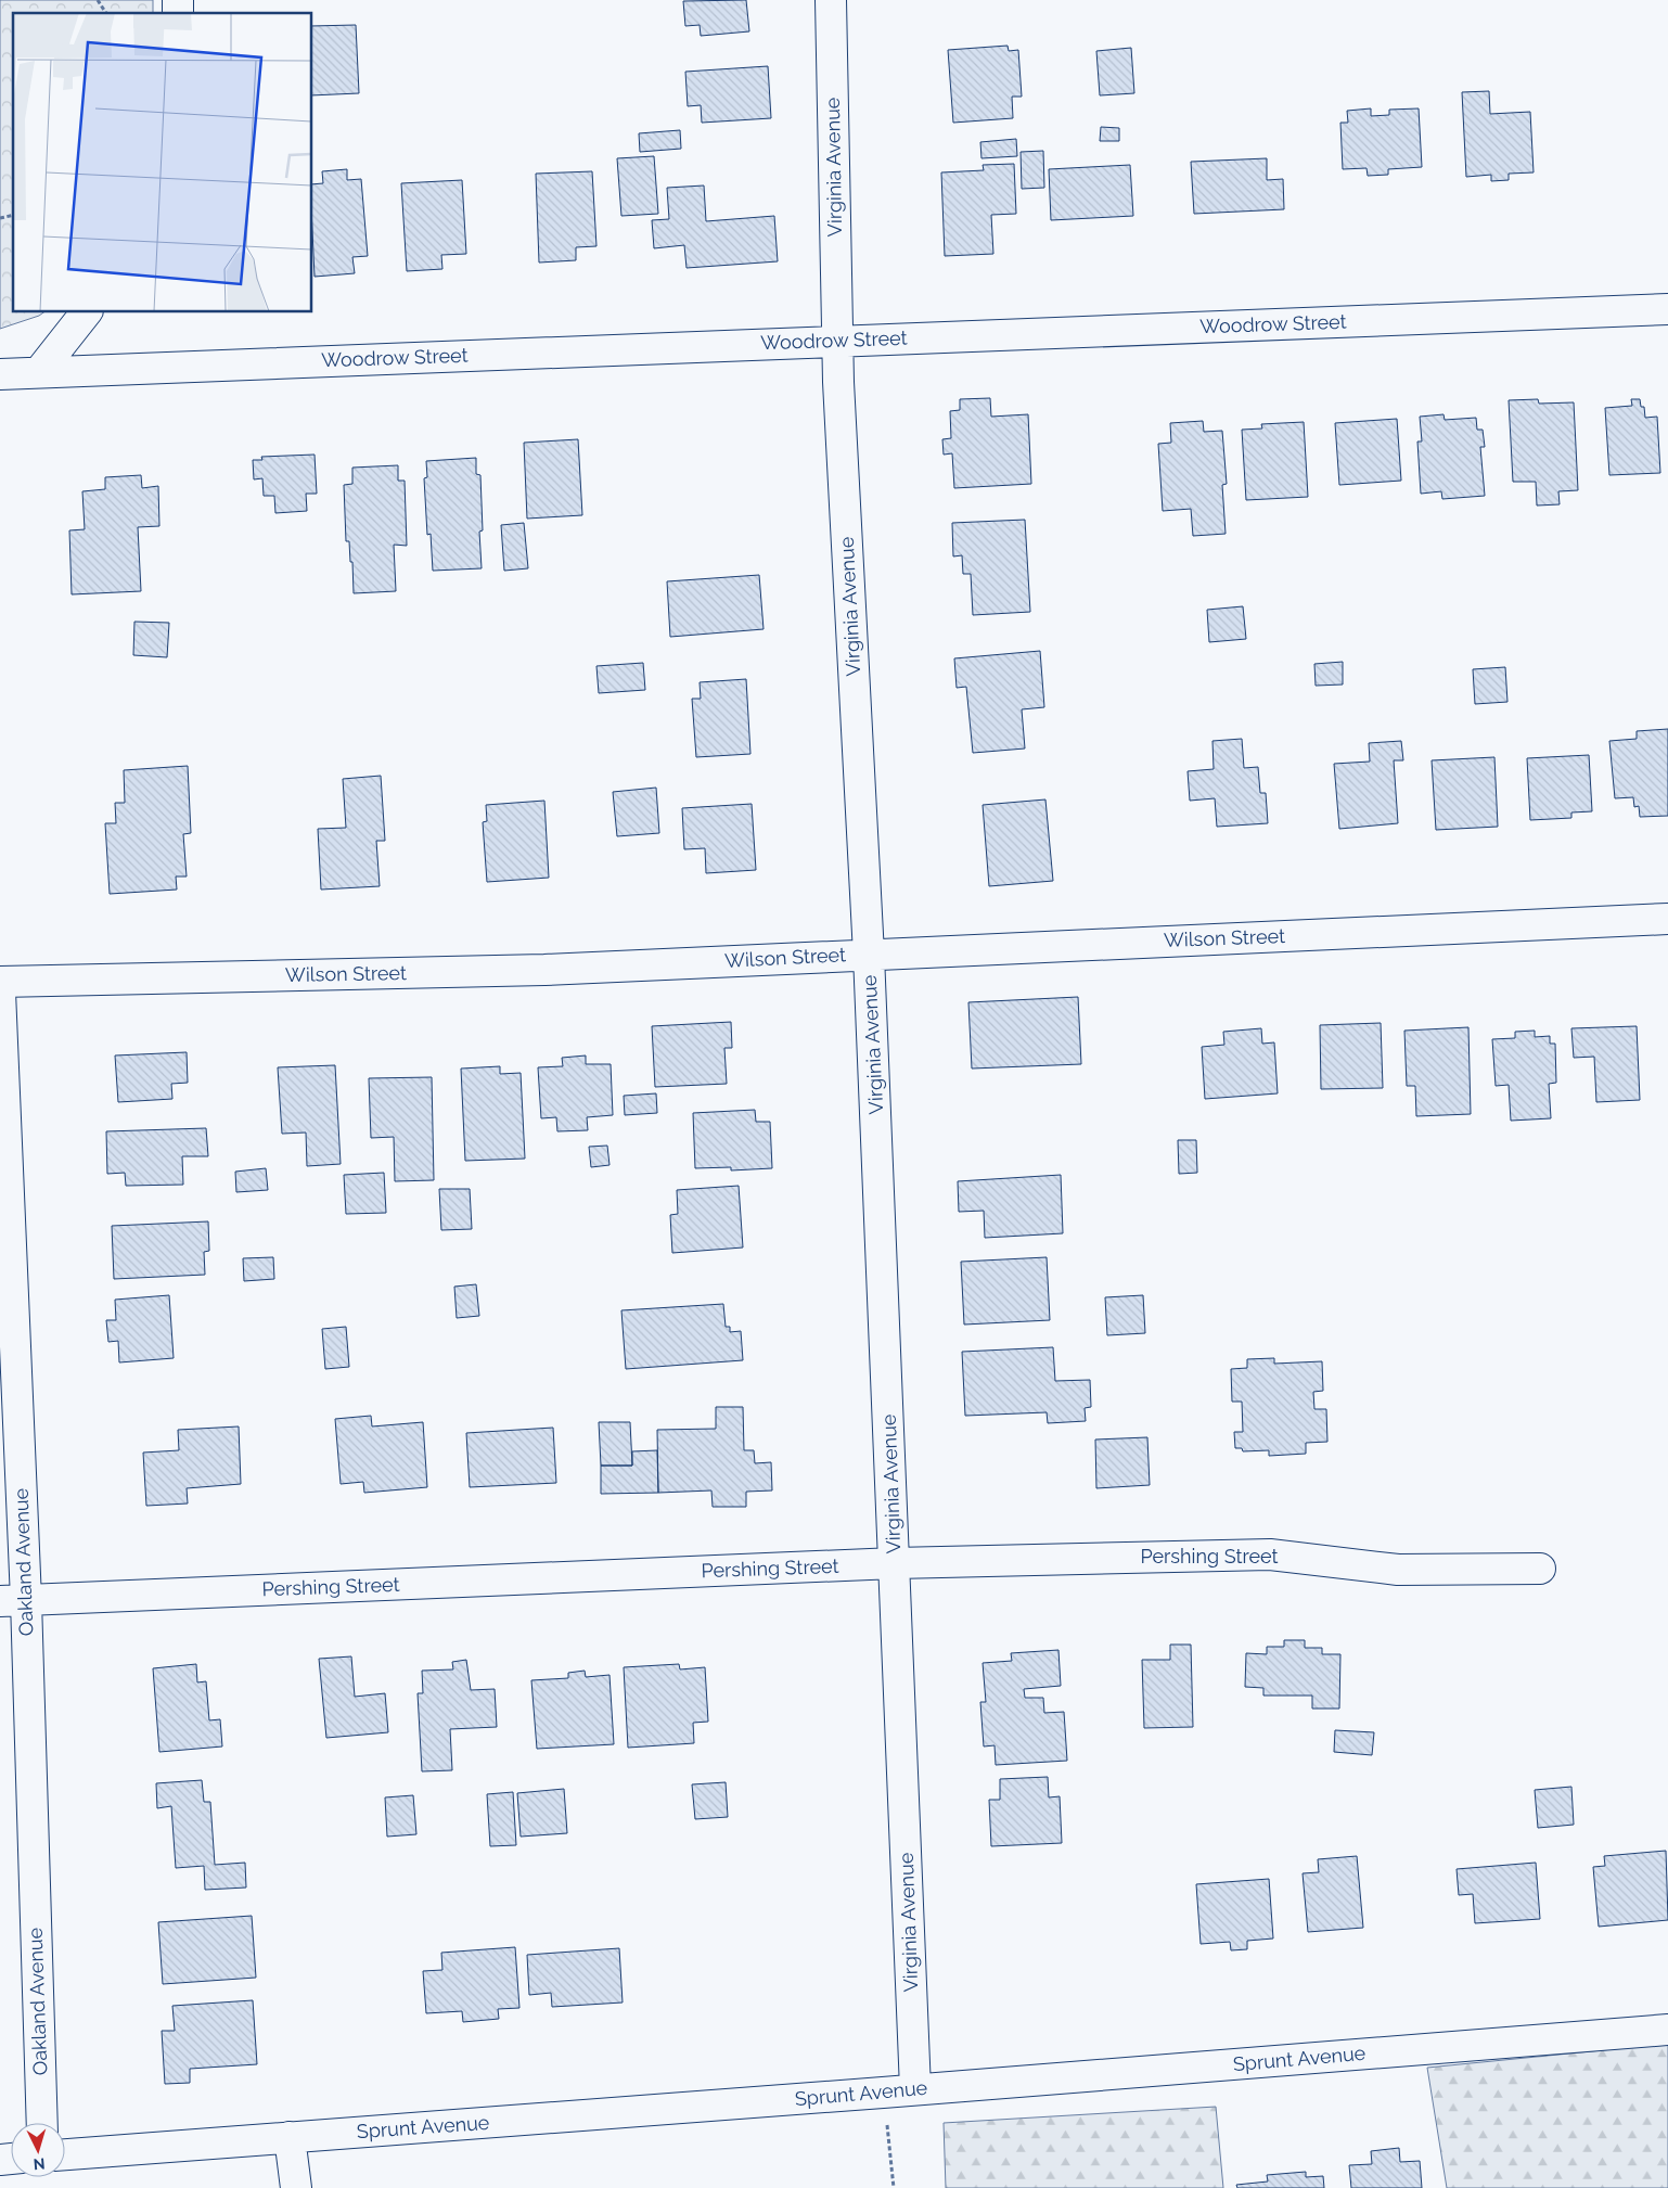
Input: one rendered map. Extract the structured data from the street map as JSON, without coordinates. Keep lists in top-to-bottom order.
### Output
{
  "streets": {
    "street": [
      "Virginia Avenue",
      "Woodrow Street",
      "Wilson Street",
      "Pershing Street",
      "Oakland Avenue",
      "Sprunt Avenue"
    ]
  },
  "crossings": [
    ["Virginia Avenue", "Woodrow Street"],
    ["Virginia Avenue", "Wilson Street"],
    ["Virginia Avenue", "Pershing Street"],
    ["Virginia Avenue", "Sprunt Avenue"],
    ["Pershing Street", "Oakland Avenue"]
  ],
  "north": "bottom"
}
